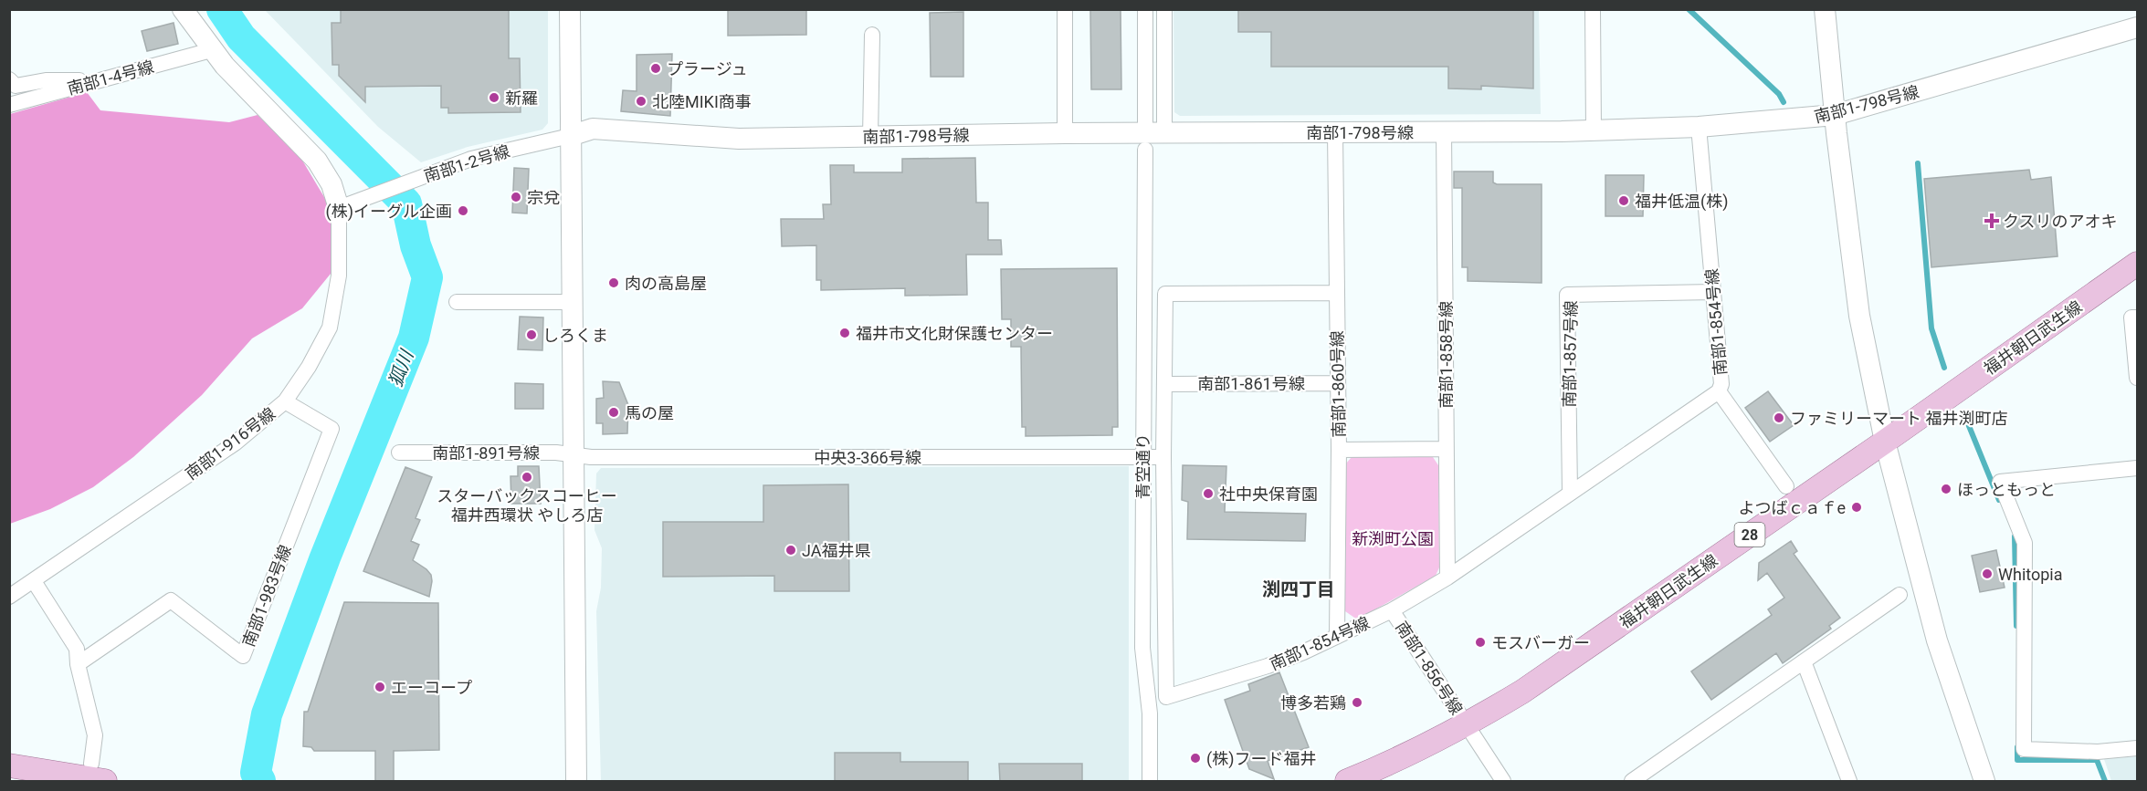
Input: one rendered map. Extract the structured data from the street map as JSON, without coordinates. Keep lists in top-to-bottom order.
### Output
{
  "streets": {
    "main road": ["福井朝日武生線", "28"],
    "street": [
      "南部1-4号線",
      "南部1-798号線",
      "南部1-2号線",
      "南部1-854号線",
      "南部1-857号線",
      "南部1-858号線",
      "南部1-861号線",
      "南部1-860号線",
      "南部1-916号線",
      "南部1-891号線",
      "中央3-366号線",
      "青空通り",
      "南部1-983号線",
      "南部1-856号線"
    ]
  },
  "crossings": [
    ["南部1-4号線", "南部1-916号線"],
    ["南部1-798号線", "南部1-2号線"],
    ["南部1-798号線", "南部1-854号線"],
    ["南部1-798号線", "南部1-858号線"],
    ["南部1-798号線", "南部1-860号線"],
    ["南部1-2号線", "南部1-916号線"],
    ["南部1-854号線", "南部1-857号線"],
    ["南部1-854号線", "南部1-858号線"],
    ["南部1-854号線", "南部1-861号線"],
    ["南部1-854号線", "南部1-860号線"],
    ["南部1-854号線", "中央3-366号線"],
    ["南部1-854号線", "南部1-856号線"],
    ["福井朝日武生線", "南部1-856号線"],
    ["南部1-861号線", "南部1-860号線"],
    ["南部1-916号線", "南部1-983号線"],
    ["南部1-891号線", "中央3-366号線"],
    ["中央3-366号線", "青空通り"]
  ],
  "districts": ["渕四丁目"],
  "water": ["狐川"],
  "parks": ["新渕町公園"],
  "places": {
    "other": [
      "プラージュ",
      "新羅",
      "北陸MIKI商事",
      "宗兌",
      "福井低温(株)",
      "(株)イーグル企画",
      "肉の高島屋",
      "福井市文化財保護センター",
      "しろくま",
      "馬の屋",
      "ファミリーマート 福井渕町店",
      "スターバックスコーヒー 福井西環状 やしろ店",
      "ほっともっと",
      "社中央保育園",
      "よつばｃａｆe",
      "JA福井県",
      "Whitopia",
      "モスバーガー",
      "エーコープ",
      "博多若鶏",
      "(株)フード福井"
    ],
    "health": ["クスリのアオキ"]
  }
}
